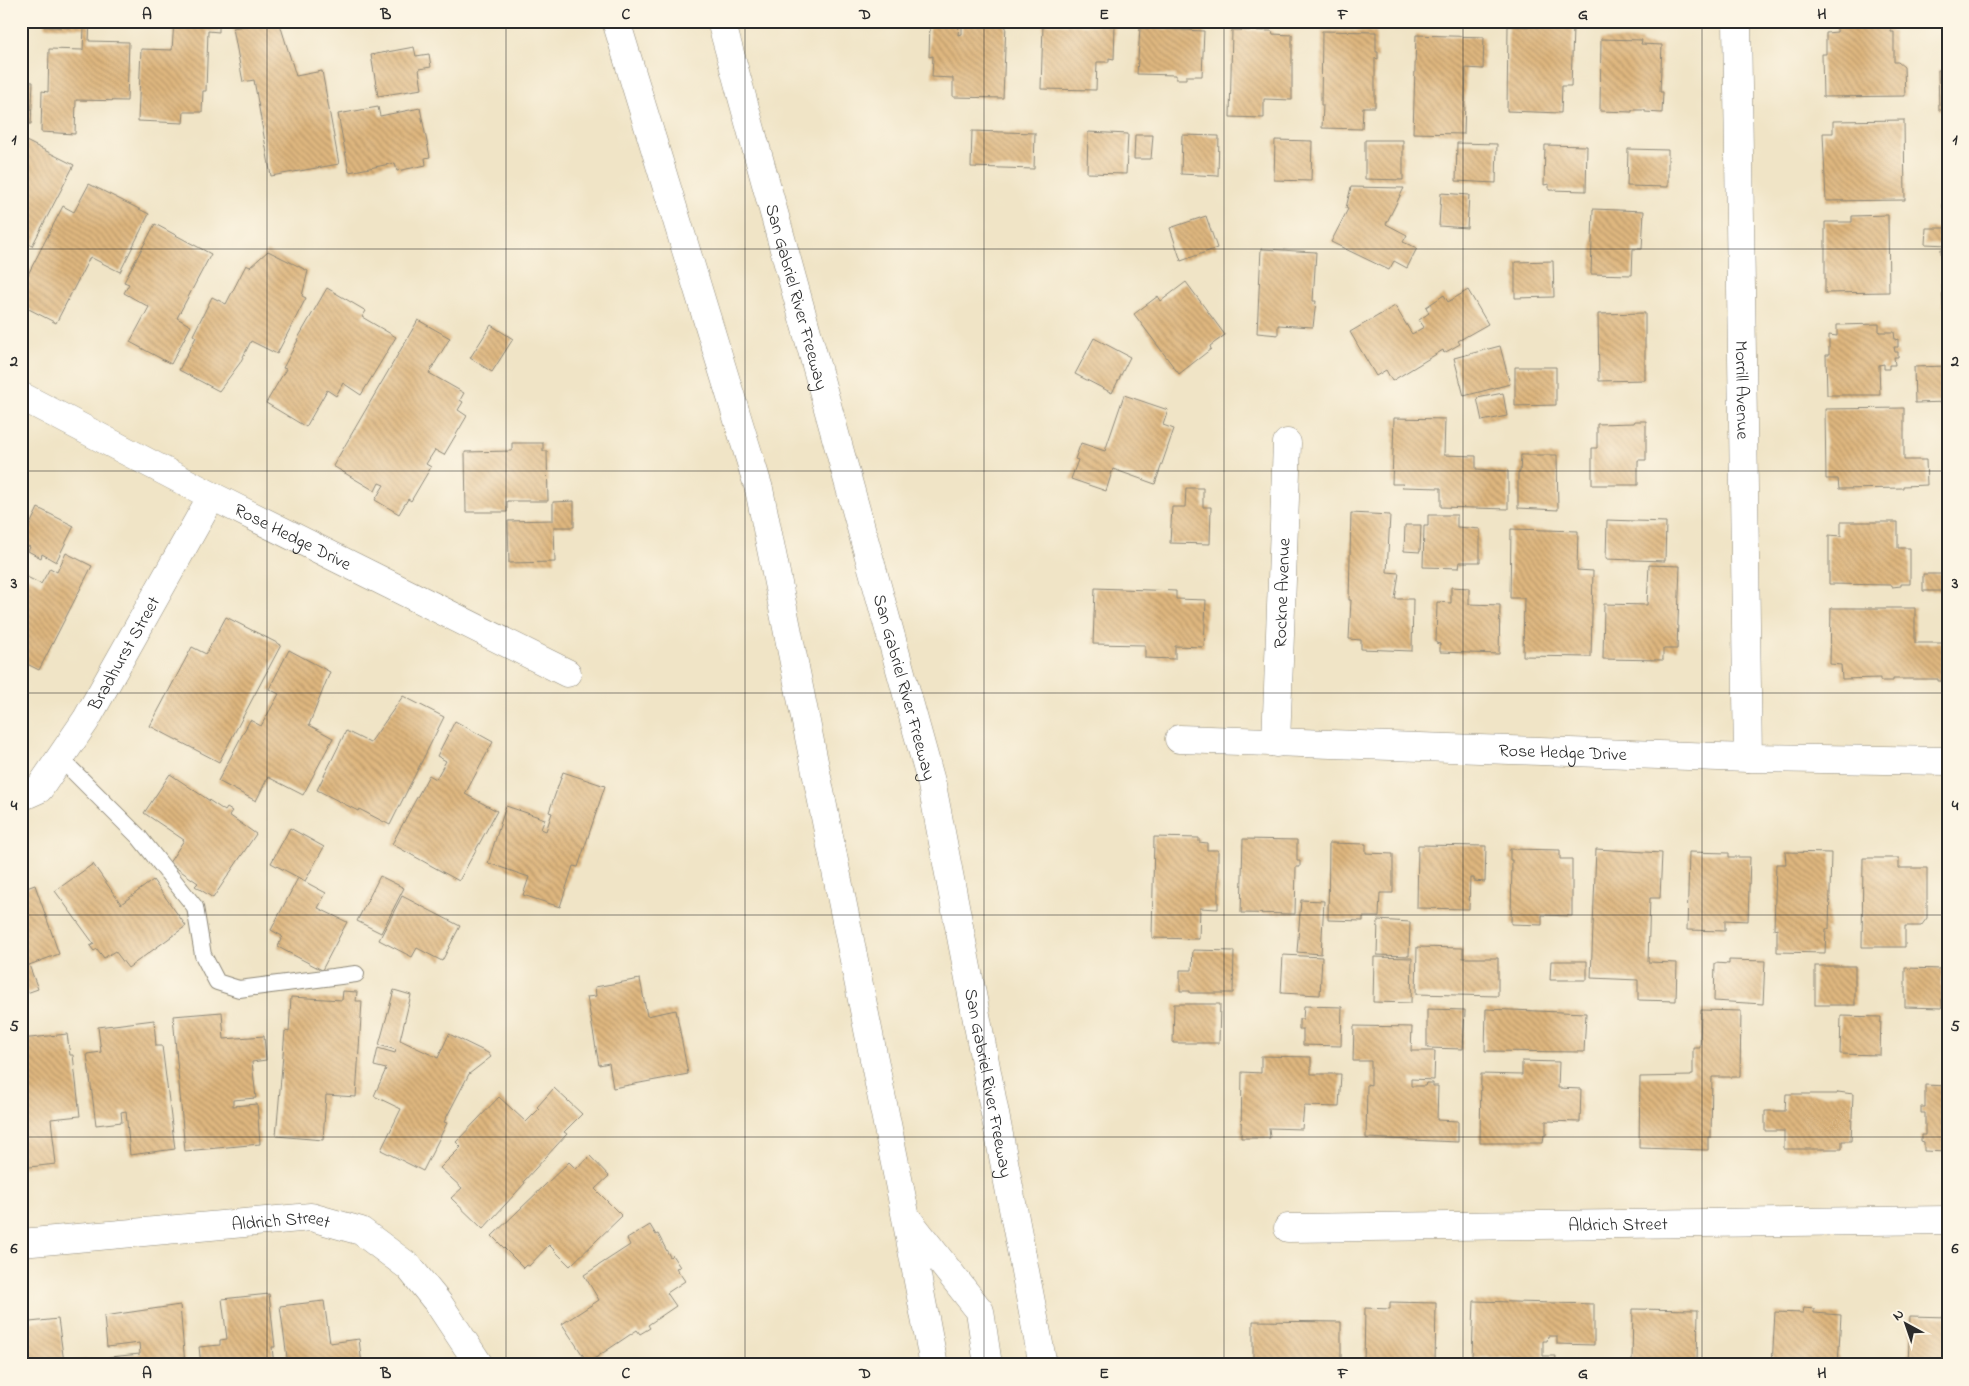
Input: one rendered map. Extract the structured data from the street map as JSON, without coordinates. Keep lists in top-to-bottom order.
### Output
{
  "streets": {
    "main road": [
      "San Gabriel River Freeway",
      "Morrill Avenue",
      "Rose Hedge Drive",
      "Rockne Avenue",
      "Bradhurst Street",
      "Aldrich Street"
    ]
  },
  "crossings": [
    ["Morrill Avenue", "Rose Hedge Drive"],
    ["Rose Hedge Drive", "Rockne Avenue"],
    ["Rose Hedge Drive", "Bradhurst Street"]
  ],
  "north": "top left",
  "grid": {
    "columns": [
      "A",
      "B",
      "C",
      "D",
      "E",
      "F",
      "G",
      "H"
    ],
    "rows": [
      "1",
      "2",
      "3",
      "4",
      "5",
      "6"
    ]
  }
}
